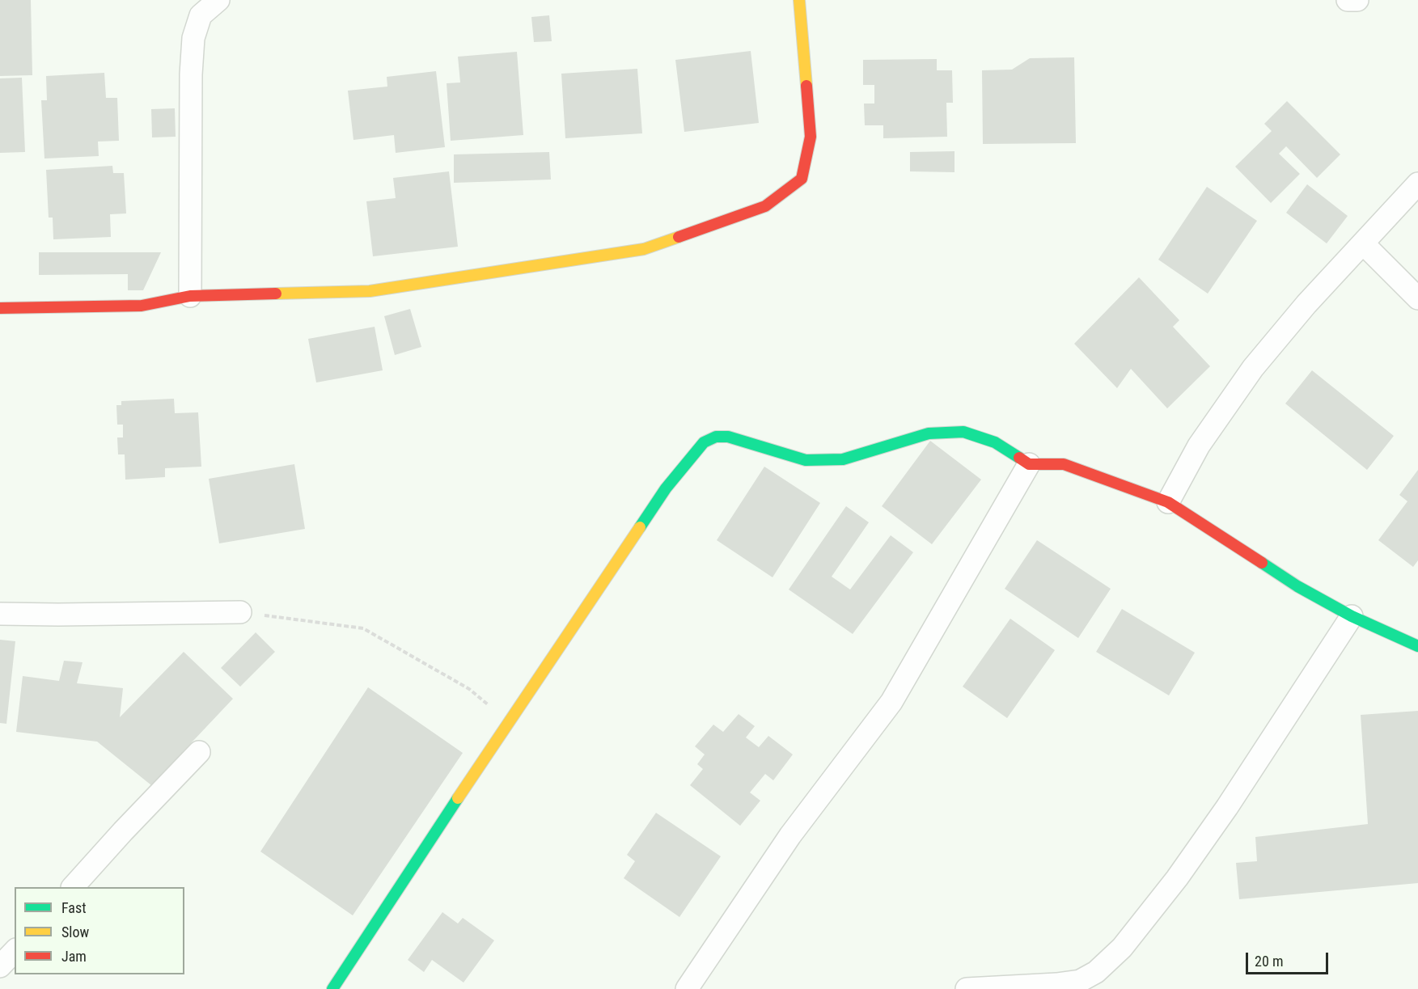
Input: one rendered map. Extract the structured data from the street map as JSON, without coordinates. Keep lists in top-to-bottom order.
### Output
{
  "legend": ["Fast", "Slow", "Jam"],
  "scale_bar": "20 m"
}
